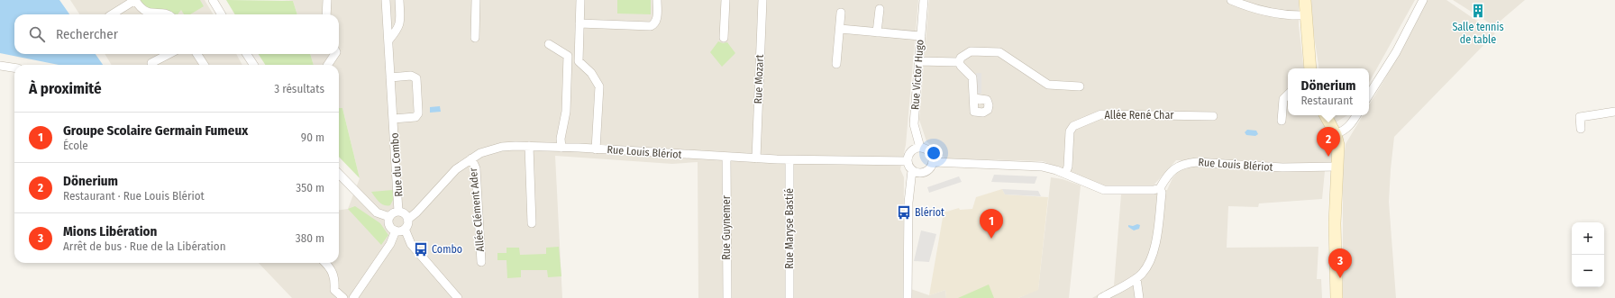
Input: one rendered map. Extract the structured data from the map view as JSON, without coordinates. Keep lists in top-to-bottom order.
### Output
{
  "streets": {
    "street": [
      "Rue Victor Hugo",
      "Rue Mozart",
      "Allée René Char",
      "Rue Louis Blériot",
      "Rue du Combo",
      "Allée Clément Ader",
      "Rue Guynemer",
      "Rue Maryse Bastié"
    ]
  },
  "crossings": [
    ["Rue Victor Hugo", "Rue Louis Blériot"],
    ["Rue Mozart", "Rue Louis Blériot"],
    ["Rue Louis Blériot", "Rue du Combo"],
    ["Rue Louis Blériot", "Allée Clément Ader"],
    ["Rue Louis Blériot", "Rue Guynemer"],
    ["Rue Louis Blériot", "Rue Maryse Bastié"]
  ],
  "places": {
    "building": ["Salle tennis de table"],
    "bus stop": ["Blériot", "Combo"]
  },
  "page": {
    "search": "Rechercher",
    "heading": ["À proximité", "3 résultats"],
    "popup": ["Dönerium", "Restaurant"],
    "list": [
      {
        "mark": "1",
        "name": "Groupe Scolaire Germain Fumeux",
        "note": "École",
        "value": "90 m"
      },
      {
        "mark": "2",
        "name": "Dönerium",
        "note": "Restaurant · Rue Louis Blériot",
        "value": "350 m"
      },
      {
        "mark": "3",
        "name": "Mions Libération",
        "note": "Arrêt de bus · Rue de la Libération",
        "value": "380 m"
      }
    ],
    "pins": ["2", "1", "3"],
    "map_buttons": ["+", "−"]
  }
}
